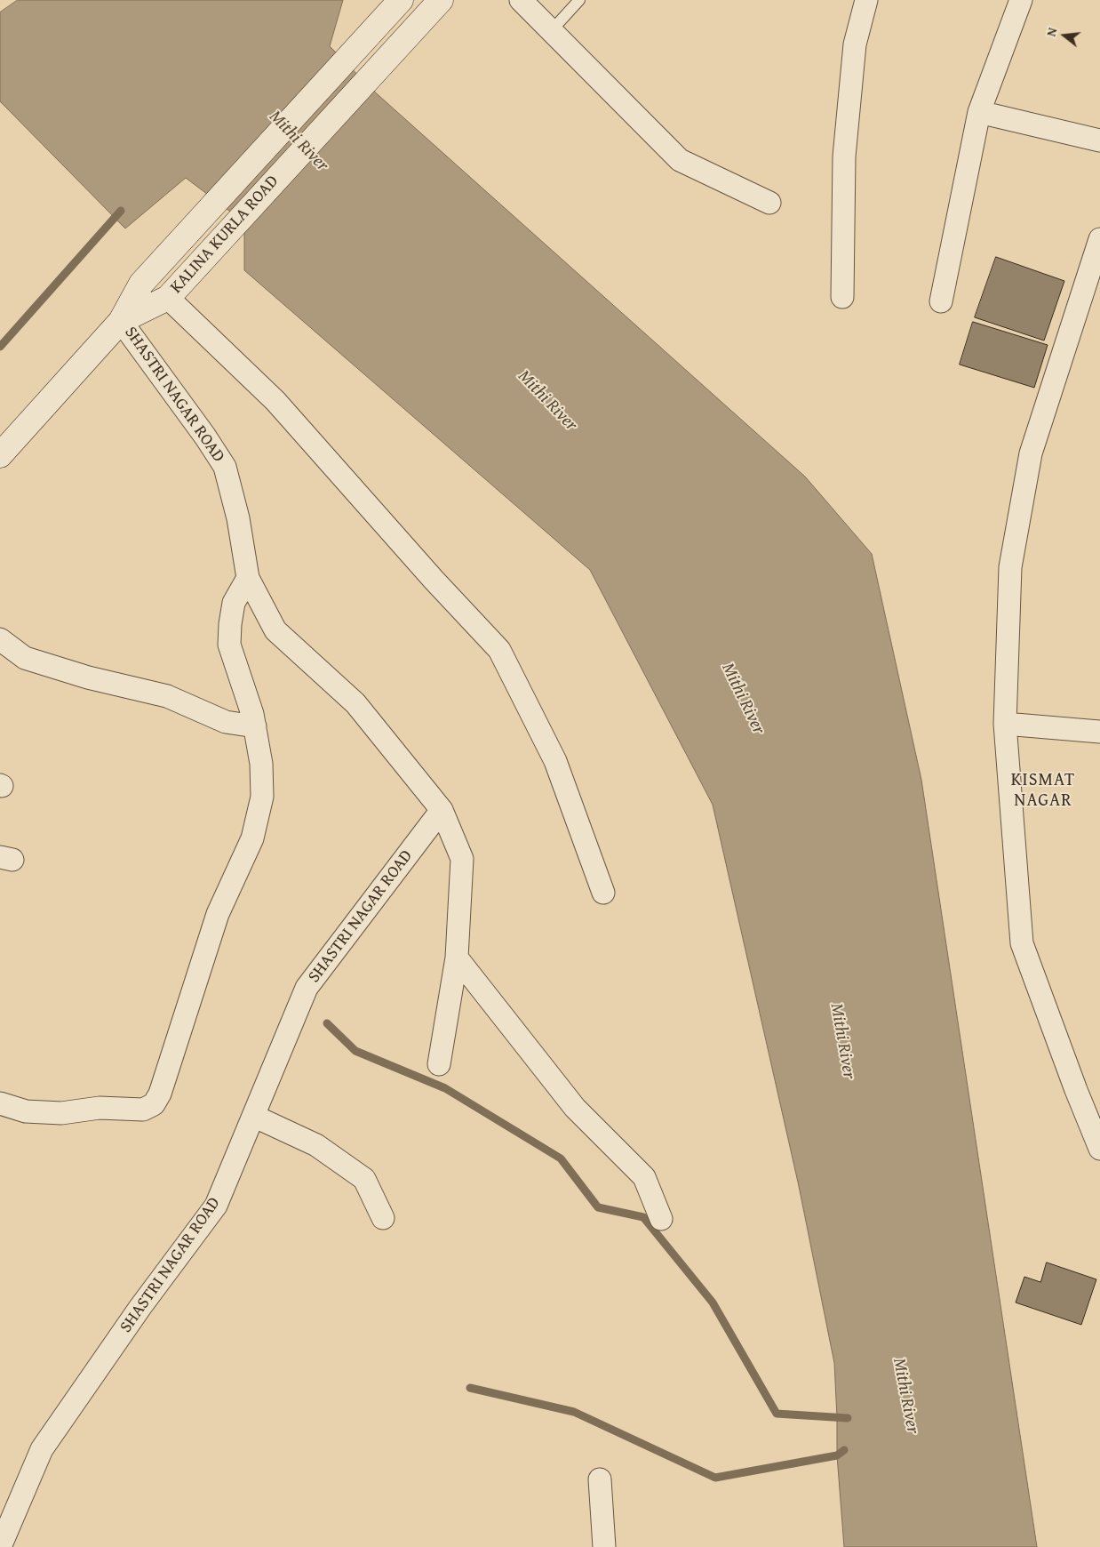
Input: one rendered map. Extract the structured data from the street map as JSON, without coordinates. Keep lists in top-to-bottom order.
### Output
{
  "streets": {
    "street": ["KALINA KURLA ROAD", "SHASTRI NAGAR ROAD"]
  },
  "crossings": [
    ["KALINA KURLA ROAD", "SHASTRI NAGAR ROAD"]
  ],
  "districts": ["KISMAT NAGAR"],
  "water": ["Mithi River"],
  "north": "left"
}
